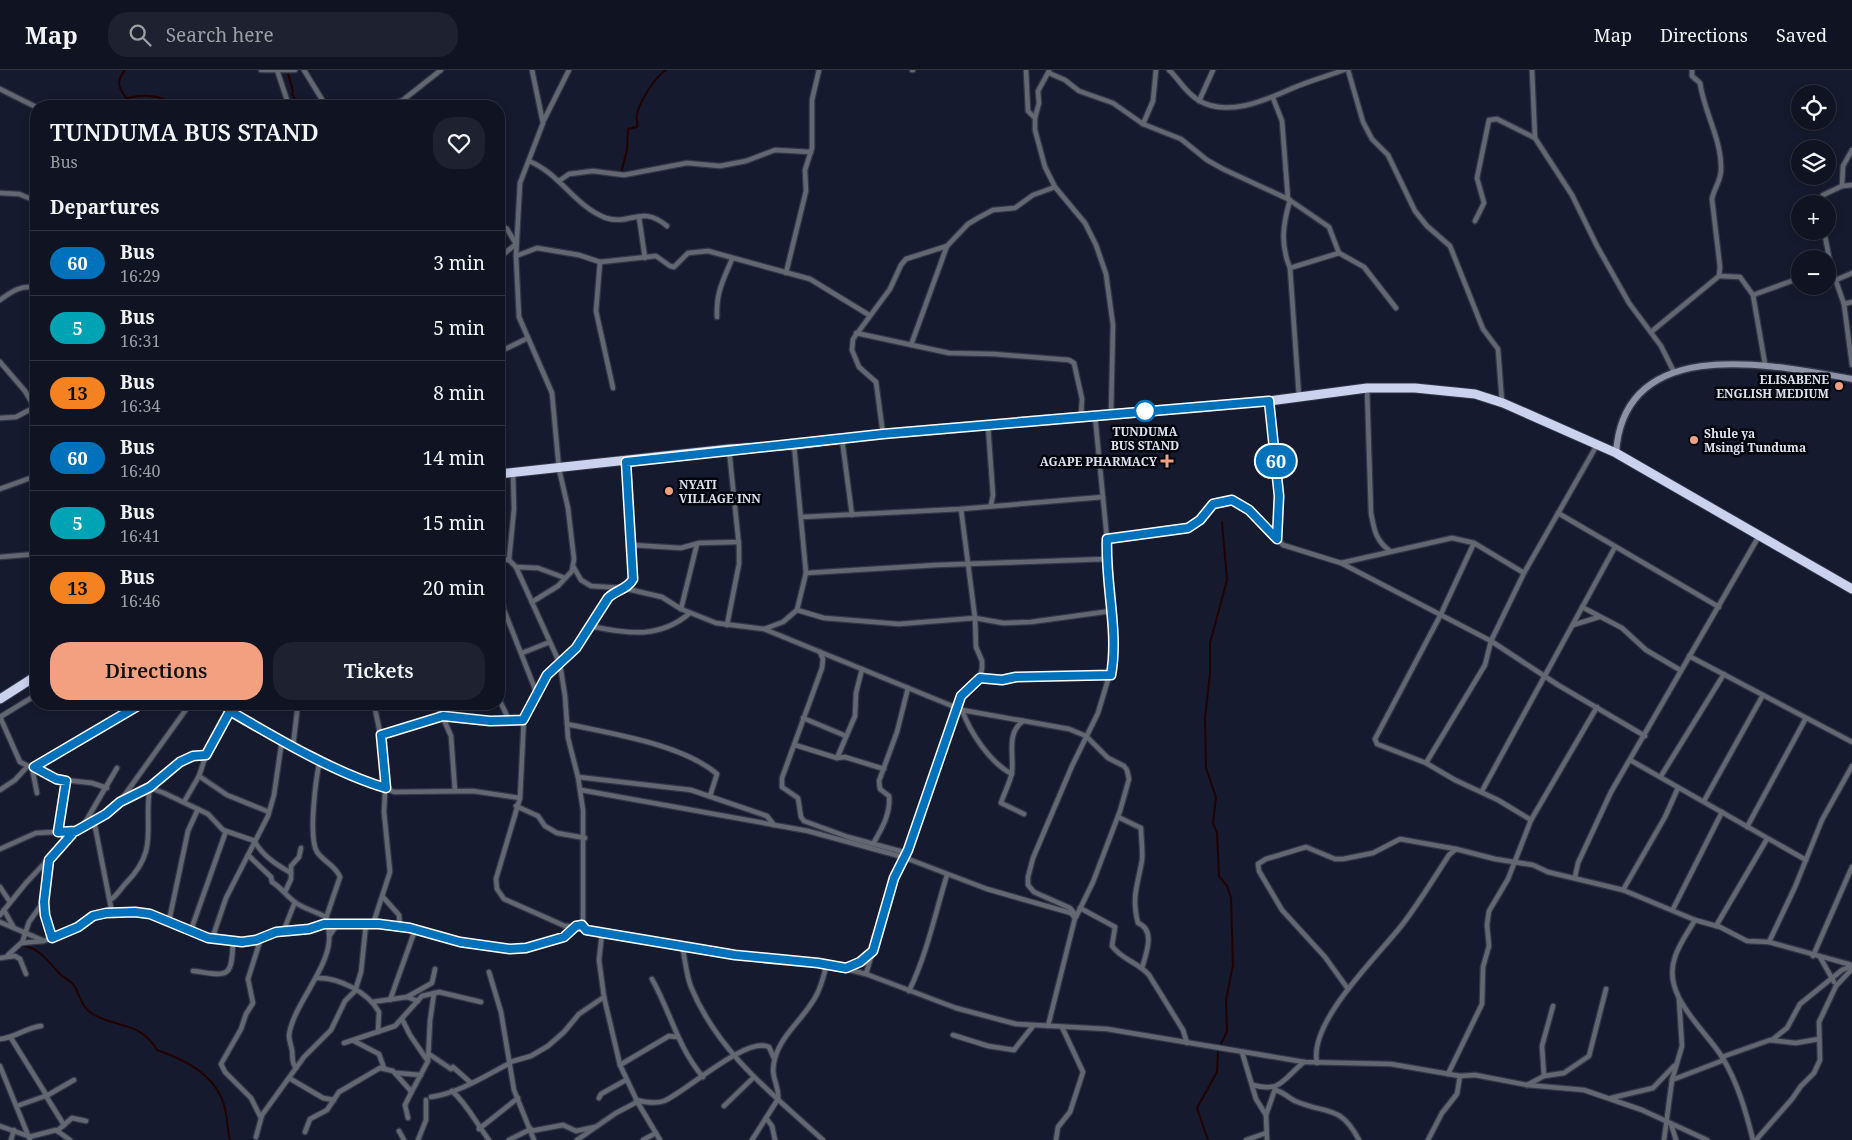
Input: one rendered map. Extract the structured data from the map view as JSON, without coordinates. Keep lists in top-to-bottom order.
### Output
{
  "places": {
    "other": [
      "ELISABENE ENGLISH MEDIUM",
      "TUNDUMA BUS STAND",
      "Shule ya Msingi Tunduma",
      "NYATI VILLAGE INN"
    ],
    "health": ["AGAPE PHARMACY"]
  },
  "lines": ["bus line 60"],
  "page": {
    "header": "Map",
    "search": "Search here",
    "nav": ["Map", "Directions", "Saved"],
    "on_map": "60",
    "map_buttons": ["+", "−"],
    "heading": [
      ["TUNDUMA BUS STAND", "Bus"],
      "Departures"
    ],
    "list": [
      {
        "mark": "60",
        "name": "Bus",
        "note": "16:29",
        "value": "3 min"
      },
      {
        "mark": "5",
        "name": "Bus",
        "note": "16:31",
        "value": "5 min"
      },
      {
        "mark": "13",
        "name": "Bus",
        "note": "16:34",
        "value": "8 min"
      },
      {
        "mark": "60",
        "name": "Bus",
        "note": "16:40",
        "value": "14 min"
      },
      {
        "mark": "5",
        "name": "Bus",
        "note": "16:41",
        "value": "15 min"
      },
      {
        "mark": "13",
        "name": "Bus",
        "note": "16:46",
        "value": "20 min"
      }
    ],
    "buttons": ["Directions", "Tickets"]
  }
}
